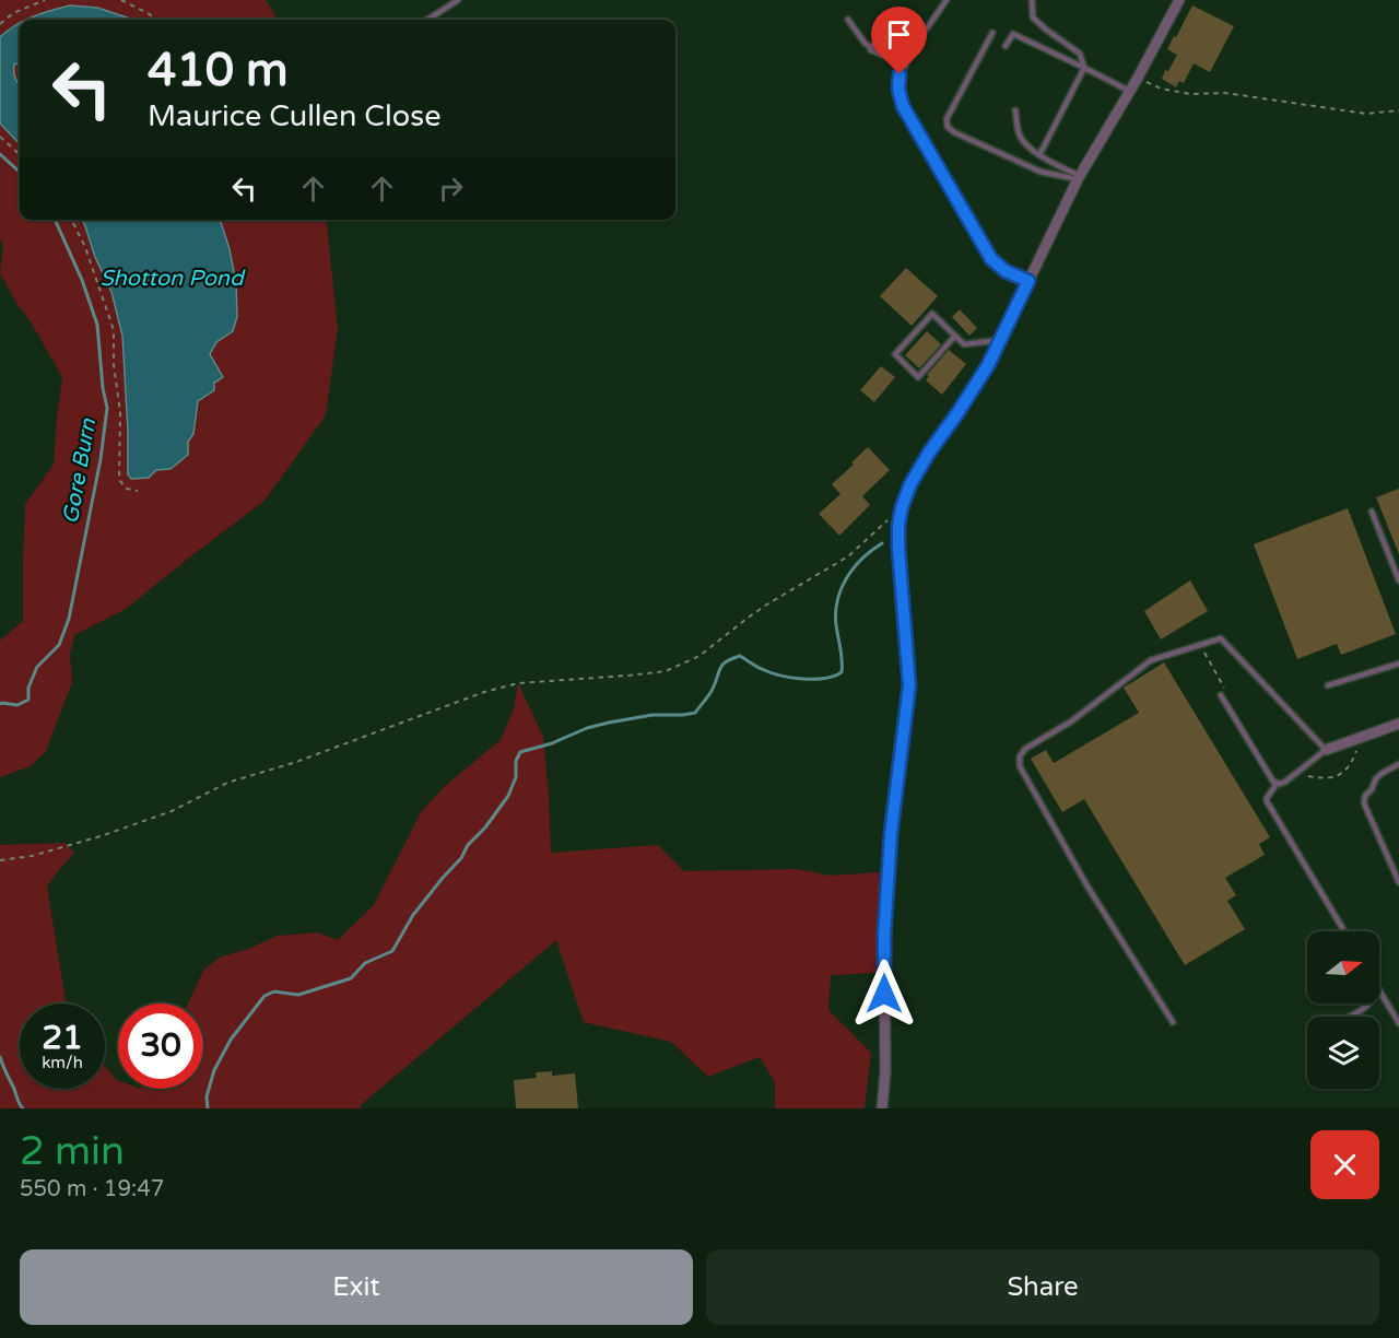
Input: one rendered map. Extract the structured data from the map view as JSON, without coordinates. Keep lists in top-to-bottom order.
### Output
{
  "water": ["Shotton Pond", "Gore Burn"],
  "north": "right",
  "page": {
    "turn": ["410 m", "Maurice Cullen Close"],
    "speed": "21 km/h",
    "limit": "30",
    "heading": ["2 min", "550 m · 19:47"],
    "buttons": ["Exit", "Share"]
  }
}
